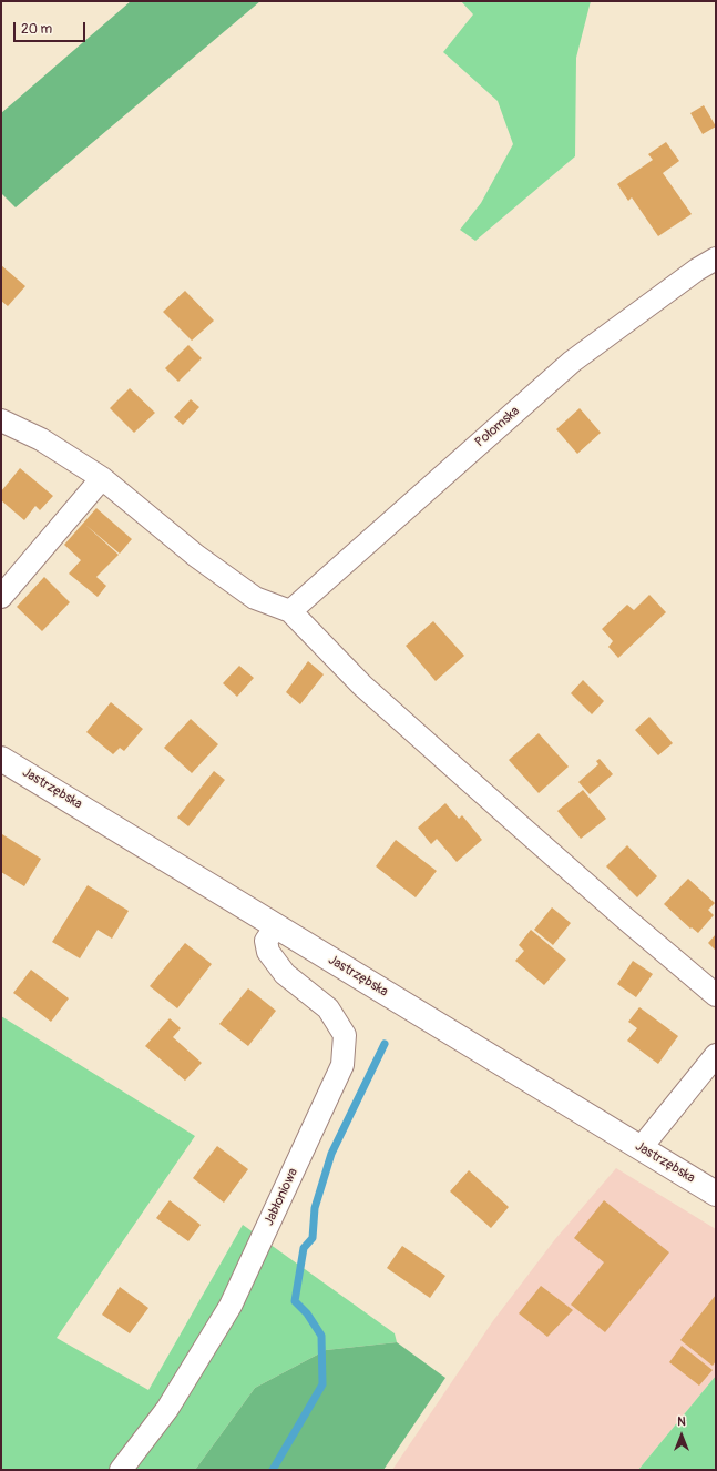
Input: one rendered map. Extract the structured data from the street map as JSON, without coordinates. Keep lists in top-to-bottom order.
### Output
{
  "streets": {
    "main road": ["Jastrzębska"],
    "street": ["Połomska", "Jabłoniowa"]
  },
  "crossings": [
    ["Jastrzębska", "Jabłoniowa"]
  ],
  "scale_bar": "20 m",
  "north": "top"
}
